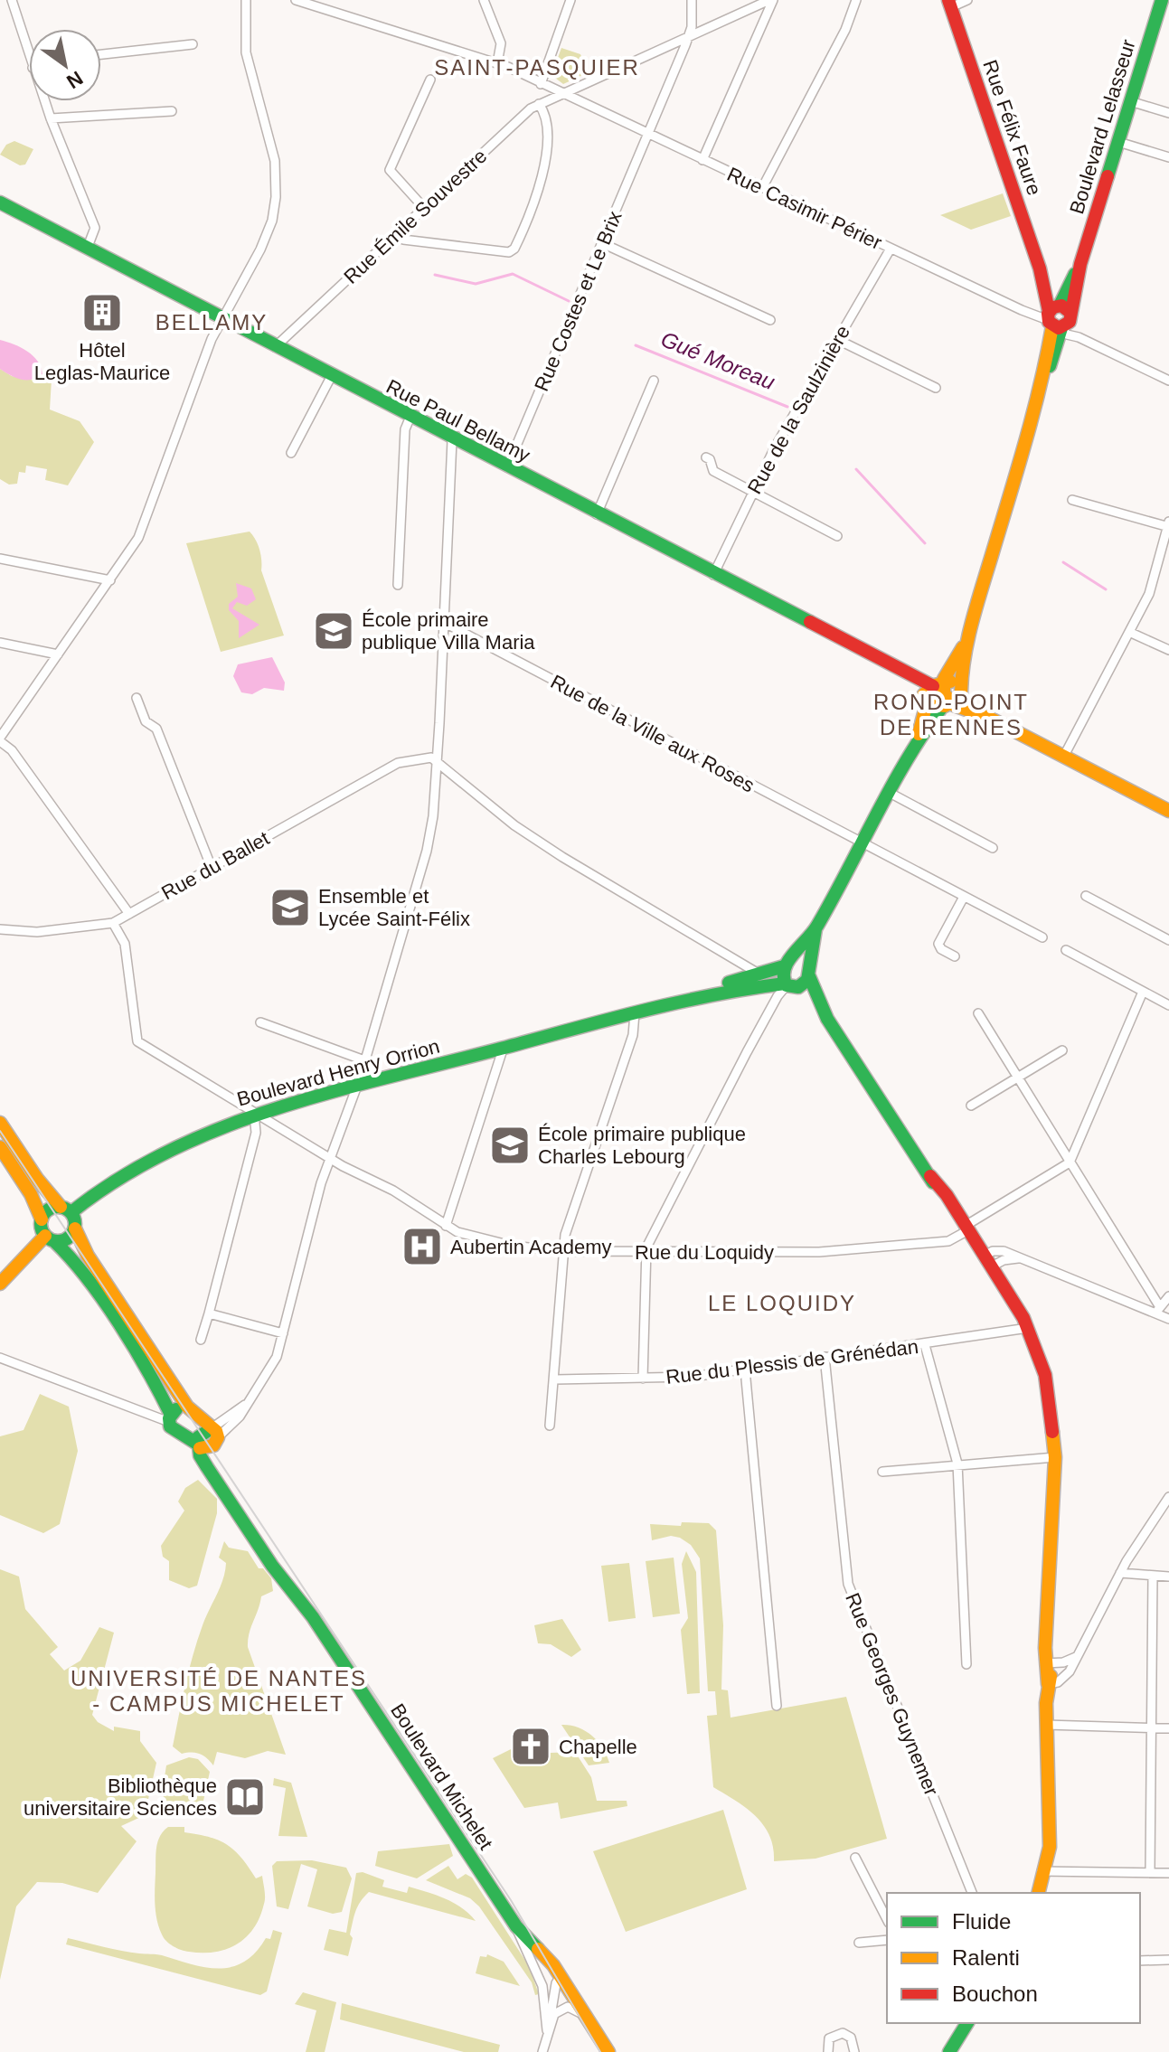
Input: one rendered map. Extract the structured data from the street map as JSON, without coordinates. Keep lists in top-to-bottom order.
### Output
{
  "streets": {
    "main road": [
      "Boulevard Lelasseur",
      "Rue Félix Faure",
      "Rue Paul Bellamy",
      "Boulevard Henry Orrion",
      "Boulevard Michelet"
    ],
    "street": [
      "Rue Casimir Périer",
      "Rue Émile Souvestre",
      "Rue Costes et Le Brix",
      "Rue de la Saulzinière",
      "Rue de la Ville aux Roses",
      "Rue du Ballet",
      "Rue du Loquidy",
      "Rue du Plessis de Grénédan",
      "Rue Georges Guynemer"
    ]
  },
  "crossings": [
    ["Boulevard Lelasseur", "Rue Félix Faure"],
    ["Boulevard Lelasseur", "Rue Casimir Périer"],
    ["Boulevard Lelasseur", "Rue Paul Bellamy"],
    ["Rue Félix Faure", "Rue Casimir Périer"],
    ["Rue Casimir Périer", "Rue Émile Souvestre"],
    ["Rue Casimir Périer", "Rue Costes et Le Brix"],
    ["Rue Casimir Périer", "Rue de la Saulzinière"],
    ["Rue Émile Souvestre", "Rue Costes et Le Brix"],
    ["Rue Émile Souvestre", "Rue Paul Bellamy"],
    ["Rue Costes et Le Brix", "Rue Paul Bellamy"],
    ["Rue de la Saulzinière", "Rue Paul Bellamy"],
    ["Rue du Ballet", "Rue du Loquidy"],
    ["Boulevard Henry Orrion", "Rue du Loquidy"],
    ["Boulevard Henry Orrion", "Boulevard Michelet"],
    ["Rue du Plessis de Grénédan", "Rue Georges Guynemer"]
  ],
  "districts": [
    "SAINT-PASQUIER",
    "BELLAMY",
    "ROND-POINT DE RENNES",
    "LE LOQUIDY",
    "UNIVERSITÉ DE NANTES - CAMPUS MICHELET"
  ],
  "water": ["Gué Moreau"],
  "places": {
    "building": ["Hôtel Leglas-Maurice"],
    "school or university": ["École primaire publique Villa Maria", "Ensemble et Lycée Saint-Félix", "École primaire publique Charles Lebourg"],
    "hospital": ["Aubertin Academy"],
    "church": ["Chapelle"],
    "library": ["Bibliothèque universitaire Sciences"]
  },
  "legend": ["Fluide", "Ralenti", "Bouchon"],
  "north": "bottom right"
}
